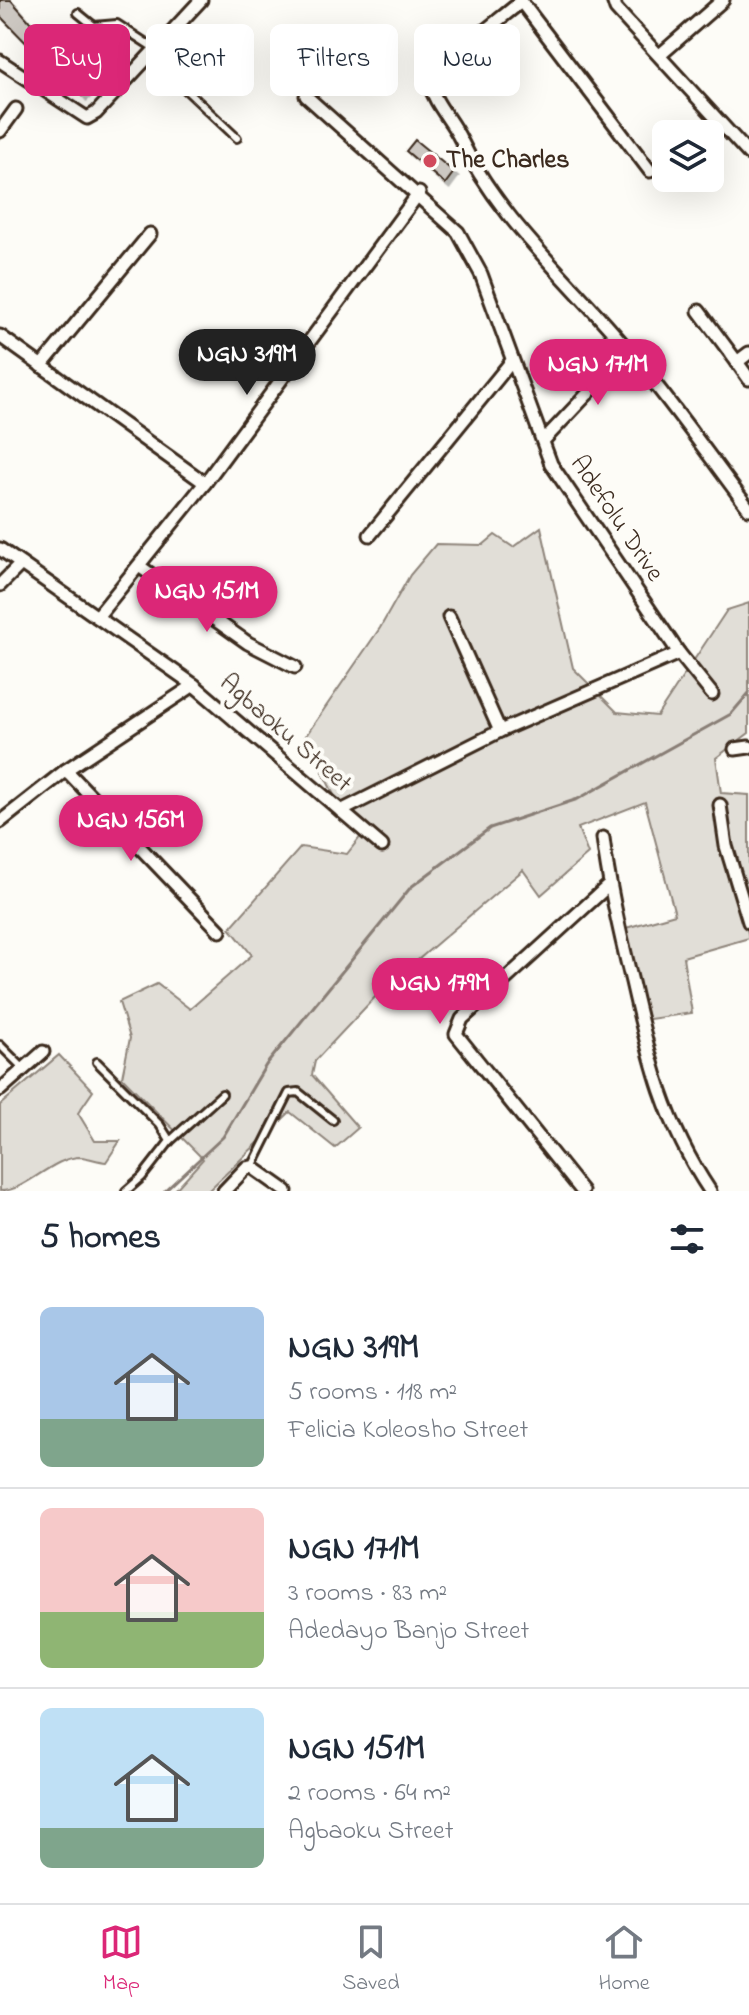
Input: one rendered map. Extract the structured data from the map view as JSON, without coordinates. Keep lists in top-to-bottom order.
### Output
{
  "streets": {
    "street": ["Adefolu Drive", "Agbaoku Street"]
  },
  "places": ["The Charles"],
  "page": {
    "chip": [
      "Buy",
      "Rent",
      "Filters",
      "New"
    ],
    "price": [
      "NGN 319M",
      "NGN 171M",
      "NGN 151M",
      "NGN 156M",
      "NGN 179M"
    ],
    "heading": "5 homes",
    "list": [
      {
        "name": "NGN 319M",
        "note": "5 rooms · 118 m² · Felicia Koleosho Street"
      },
      {
        "name": "NGN 171M",
        "note": "3 rooms · 83 m² · Adedayo Banjo Street"
      },
      {
        "name": "NGN 151M",
        "note": "2 rooms · 64 m² · Agbaoku Street"
      }
    ],
    "tabs": ["Map", "Saved", "Home"]
  }
}
